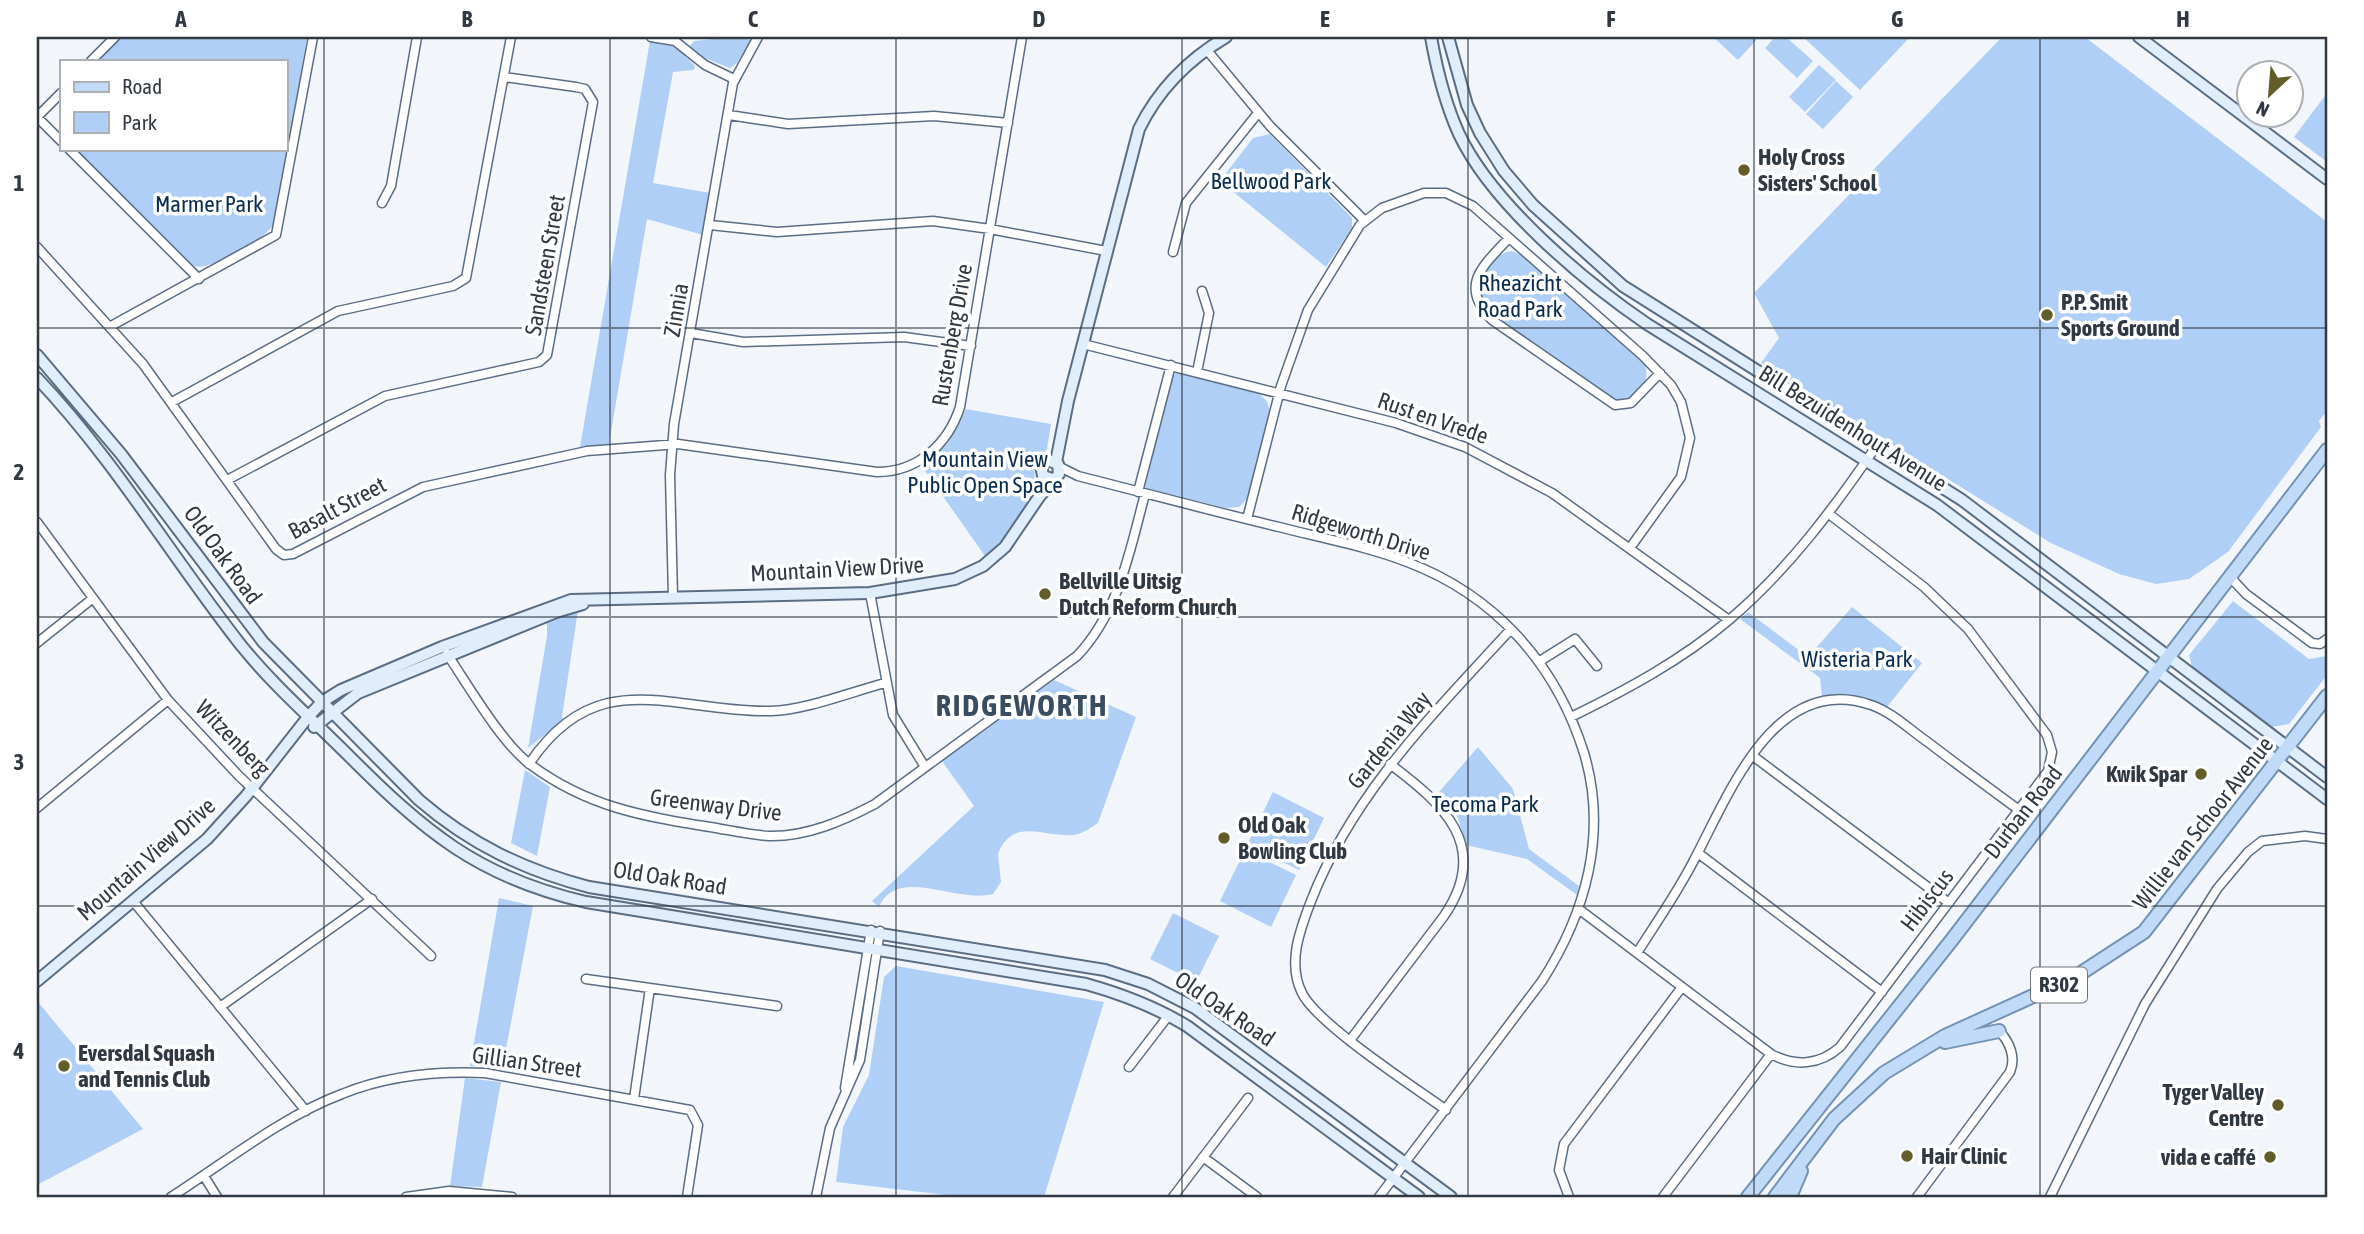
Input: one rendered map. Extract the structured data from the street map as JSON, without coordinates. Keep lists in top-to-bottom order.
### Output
{
  "streets": {
    "main road": [
      "Bill Bezuidenhout Avenue",
      "Old Oak Road",
      "Mountain View Drive",
      "Durban Road",
      "Willie van Schoor Avenue",
      "R302"
    ],
    "street": [
      "Sandsteen Street",
      "Zinnia",
      "Rustenberg Drive",
      "Rust en Vrede",
      "Basalt Street",
      "Ridgeworth Drive",
      "Witzenberg",
      "Gardenia Way",
      "Greenway Drive",
      "Hibiscus",
      "Gillian Street"
    ]
  },
  "crossings": [
    ["Sandsteen Street", "Basalt Street"],
    ["Zinnia", "Rustenberg Drive"],
    ["Zinnia", "Basalt Street"],
    ["Zinnia", "Mountain View Drive"],
    ["Rustenberg Drive", "Basalt Street"],
    ["Rust en Vrede", "Greenway Drive"],
    ["Bill Bezuidenhout Avenue", "Durban Road"],
    ["Bill Bezuidenhout Avenue", "Willie van Schoor Avenue"],
    ["Ridgeworth Drive", "Old Oak Road"],
    ["Ridgeworth Drive", "Mountain View Drive"],
    ["Ridgeworth Drive", "Gardenia Way"],
    ["Ridgeworth Drive", "Greenway Drive"],
    ["Ridgeworth Drive", "Hibiscus"],
    ["Old Oak Road", "Mountain View Drive"],
    ["Mountain View Drive", "Witzenberg"],
    ["Mountain View Drive", "Greenway Drive"],
    ["Willie van Schoor Avenue", "R302"]
  ],
  "districts": ["RIDGEWORTH"],
  "parks": [
    "Bellwood Park",
    "Marmer Park",
    "Rheazicht Road Park",
    "Mountain View Public Open Space",
    "Wisteria Park",
    "Tecoma Park"
  ],
  "places": [
    "Holy Cross Sisters' School",
    "P.P. Smit Sports Ground",
    "Bellville Uitsig Dutch Reform Church",
    "Kwik Spar",
    "Old Oak Bowling Club",
    "Eversdal Squash and Tennis Club",
    "Tyger Valley Centre",
    "Hair Clinic",
    "vida e caffé"
  ],
  "legend": ["Road", "Park"],
  "north": "bottom left",
  "grid": {
    "columns": [
      "A",
      "B",
      "C",
      "D",
      "E",
      "F",
      "G",
      "H"
    ],
    "rows": [
      "1",
      "2",
      "3",
      "4"
    ]
  }
}
